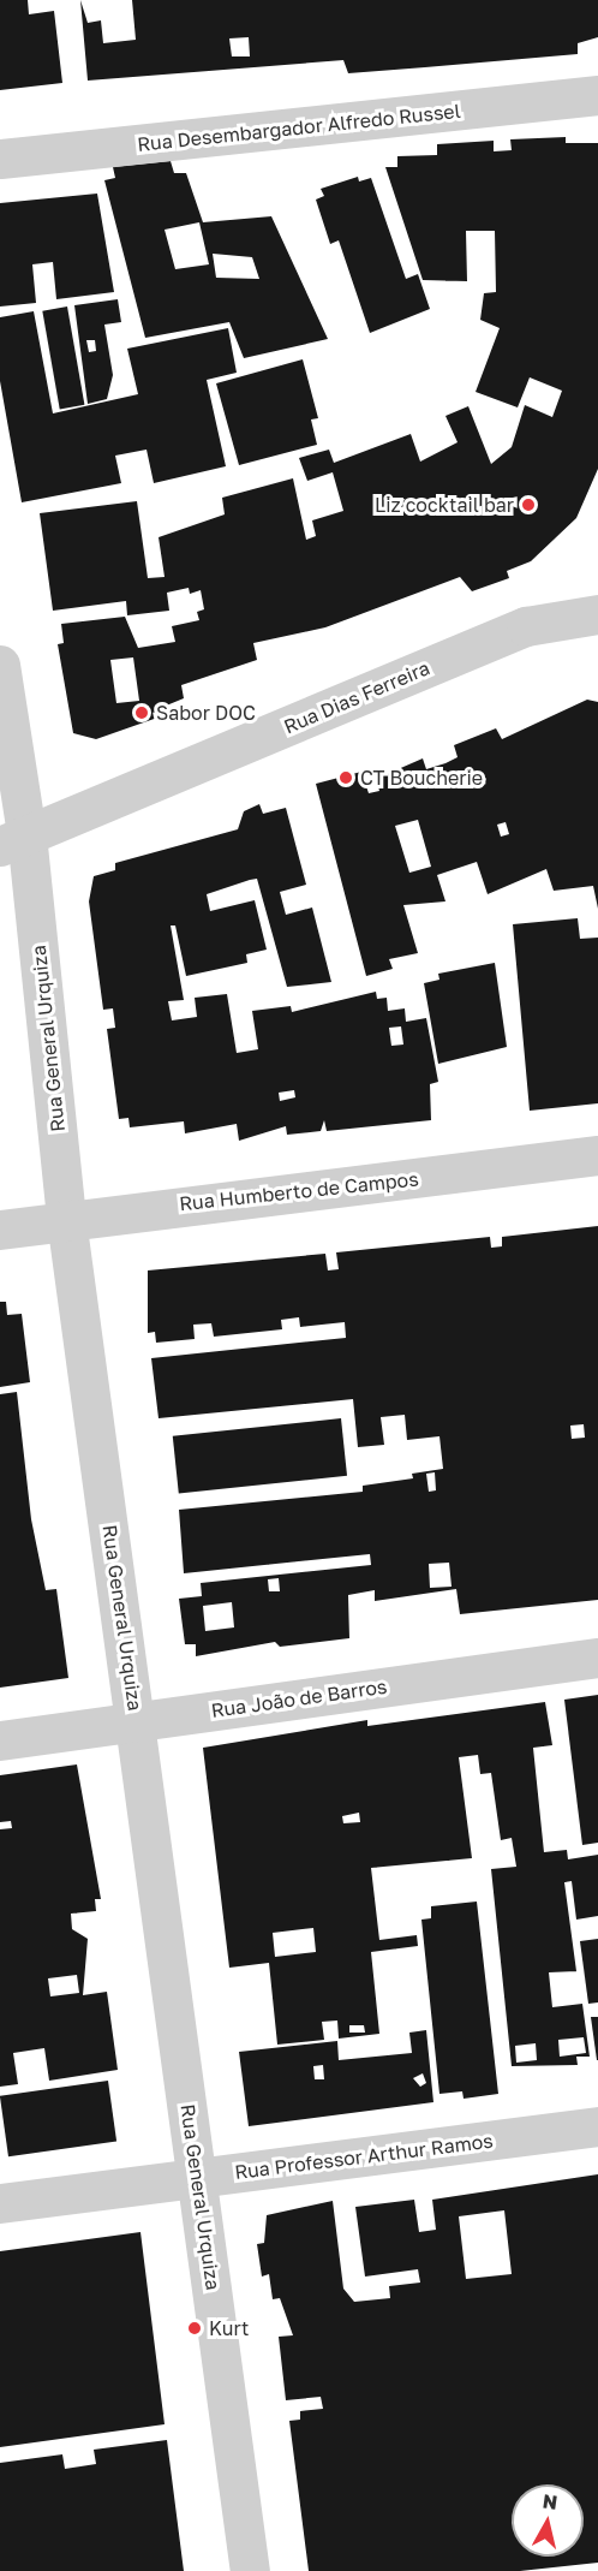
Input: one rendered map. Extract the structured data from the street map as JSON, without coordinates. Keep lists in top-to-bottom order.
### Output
{
  "streets": {
    "street": [
      "Rua Desembargador Alfredo Russel",
      "Rua Dias Ferreira",
      "Rua General Urquiza",
      "Rua Humberto de Campos",
      "Rua João de Barros",
      "Rua Professor Arthur Ramos"
    ]
  },
  "crossings": [
    ["Rua Dias Ferreira", "Rua General Urquiza"],
    ["Rua General Urquiza", "Rua Humberto de Campos"],
    ["Rua General Urquiza", "Rua João de Barros"],
    ["Rua General Urquiza", "Rua Professor Arthur Ramos"]
  ],
  "places": [
    "Liz cocktail bar",
    "Sabor DOC",
    "CT Boucherie",
    "Kurt"
  ],
  "north": "top"
}
